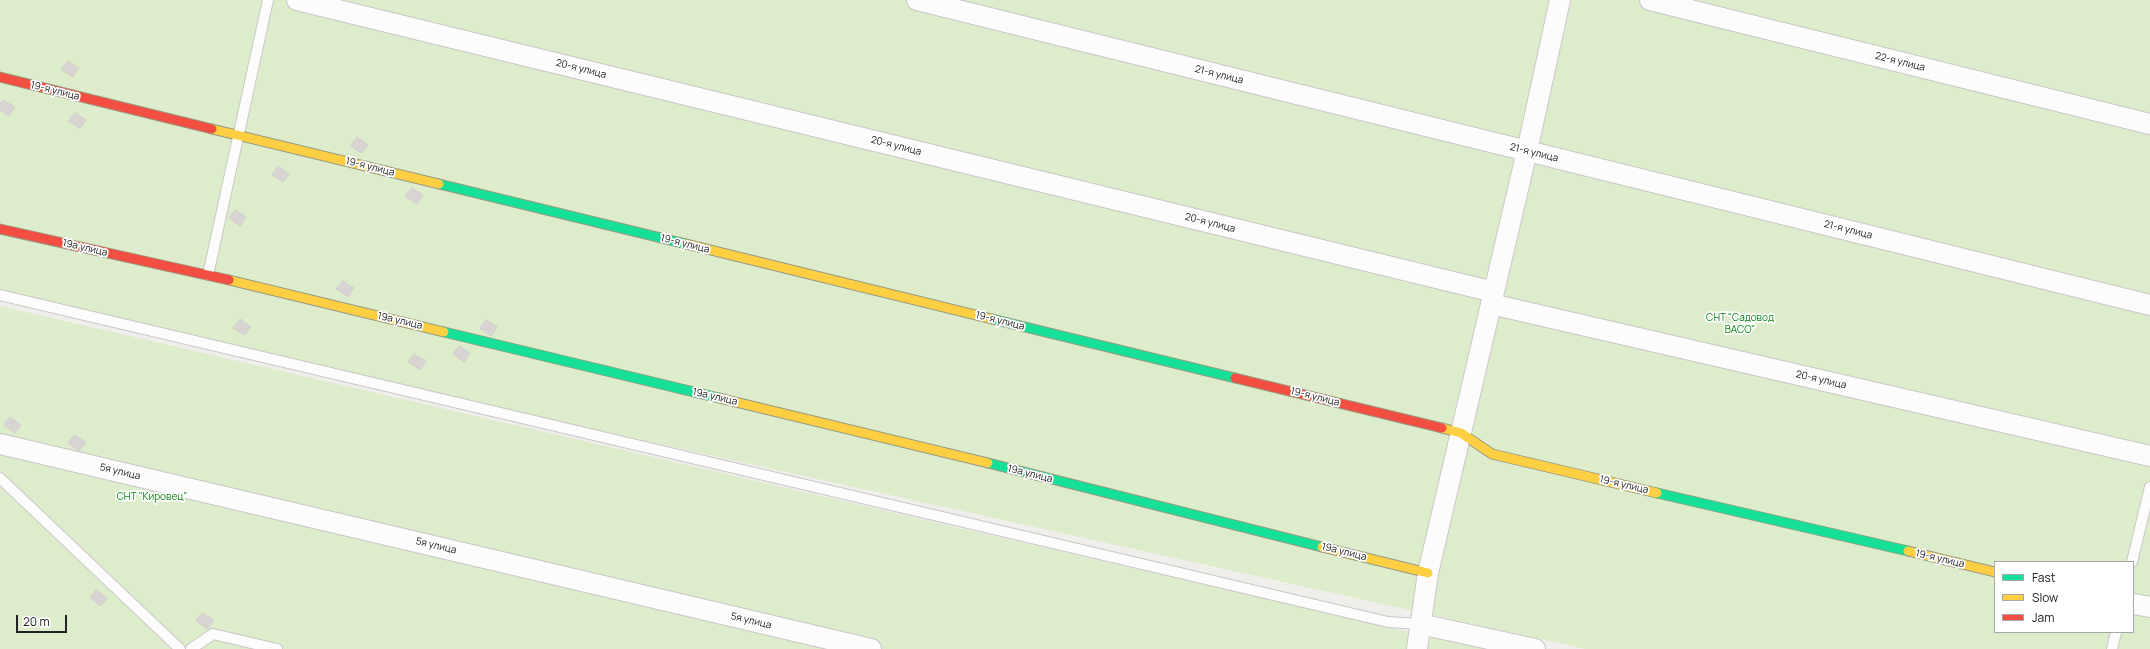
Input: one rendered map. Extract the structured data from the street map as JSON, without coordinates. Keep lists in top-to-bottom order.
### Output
{
  "streets": {
    "street": [
      "22-я улица",
      "20-я улица",
      "21-я улица",
      "19-я улица",
      "19а улица",
      "5я улица"
    ]
  },
  "parks": ["СНТ \"Садовод ВАСО\"", "СНТ \"Кировец\""],
  "legend": ["Fast", "Slow", "Jam"],
  "scale_bar": "20 m"
}
